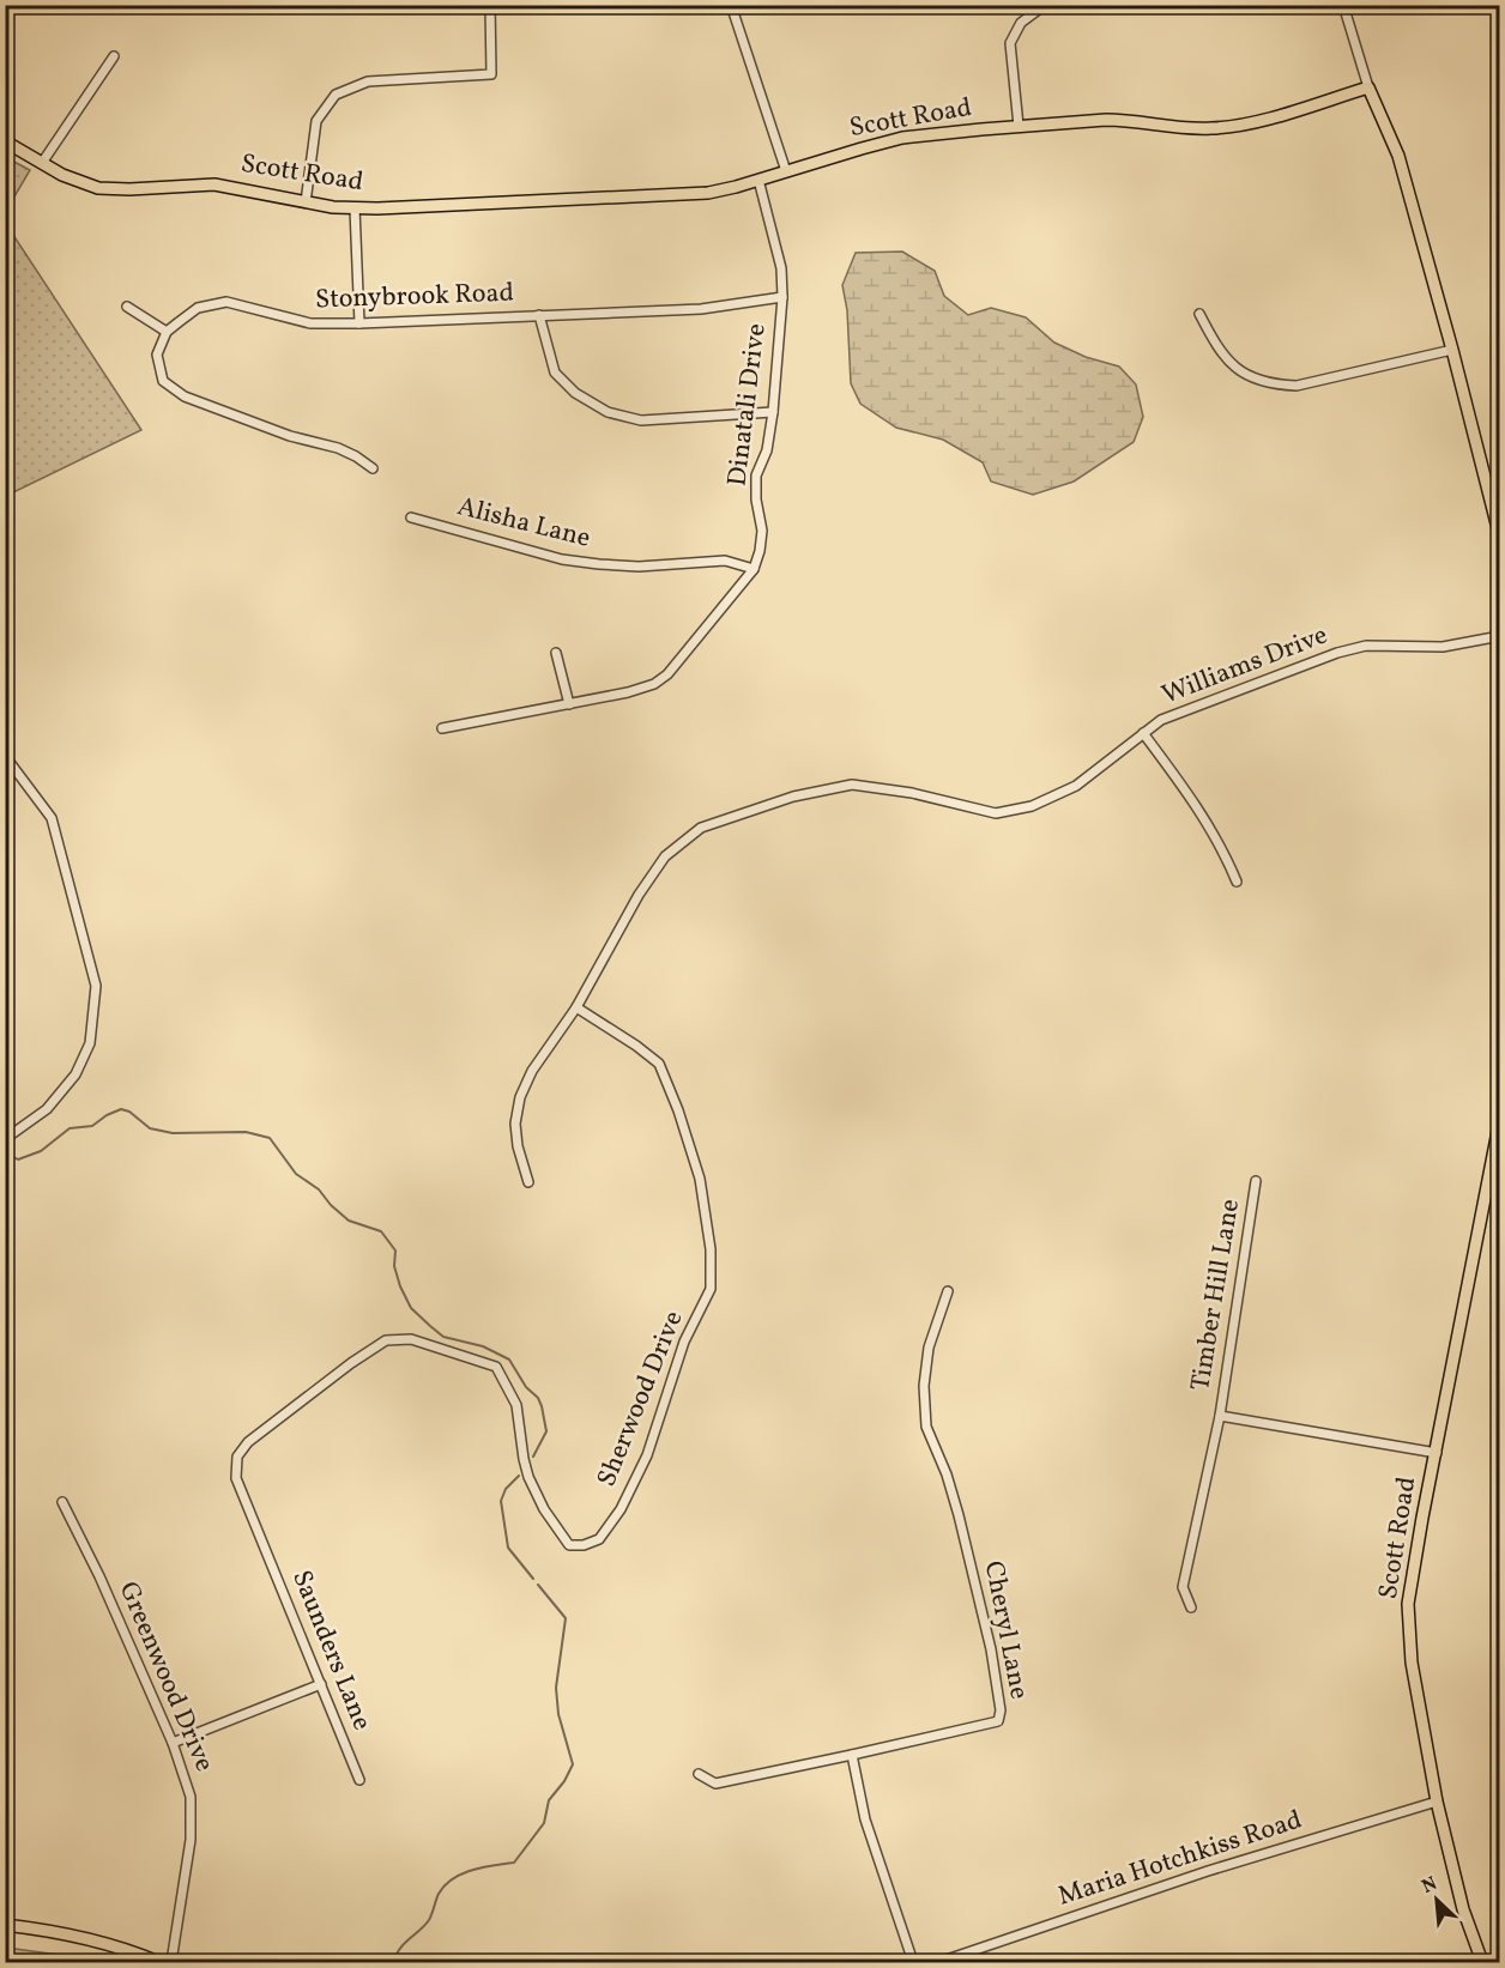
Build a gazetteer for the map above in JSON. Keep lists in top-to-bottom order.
{
  "streets": {
    "main road": ["Scott Road"],
    "street": [
      "Stonybrook Road",
      "Dinatali Drive",
      "Alisha Lane",
      "Williams Drive",
      "Timber Hill Lane",
      "Sherwood Drive",
      "Cheryl Lane",
      "Saunders Lane",
      "Greenwood Drive",
      "Maria Hotchkiss Road"
    ]
  },
  "crossings": [
    ["Scott Road", "Dinatali Drive"],
    ["Scott Road", "Timber Hill Lane"],
    ["Scott Road", "Maria Hotchkiss Road"],
    ["Stonybrook Road", "Dinatali Drive"],
    ["Dinatali Drive", "Alisha Lane"],
    ["Williams Drive", "Sherwood Drive"],
    ["Sherwood Drive", "Saunders Lane"]
  ],
  "north": "top left"
}
